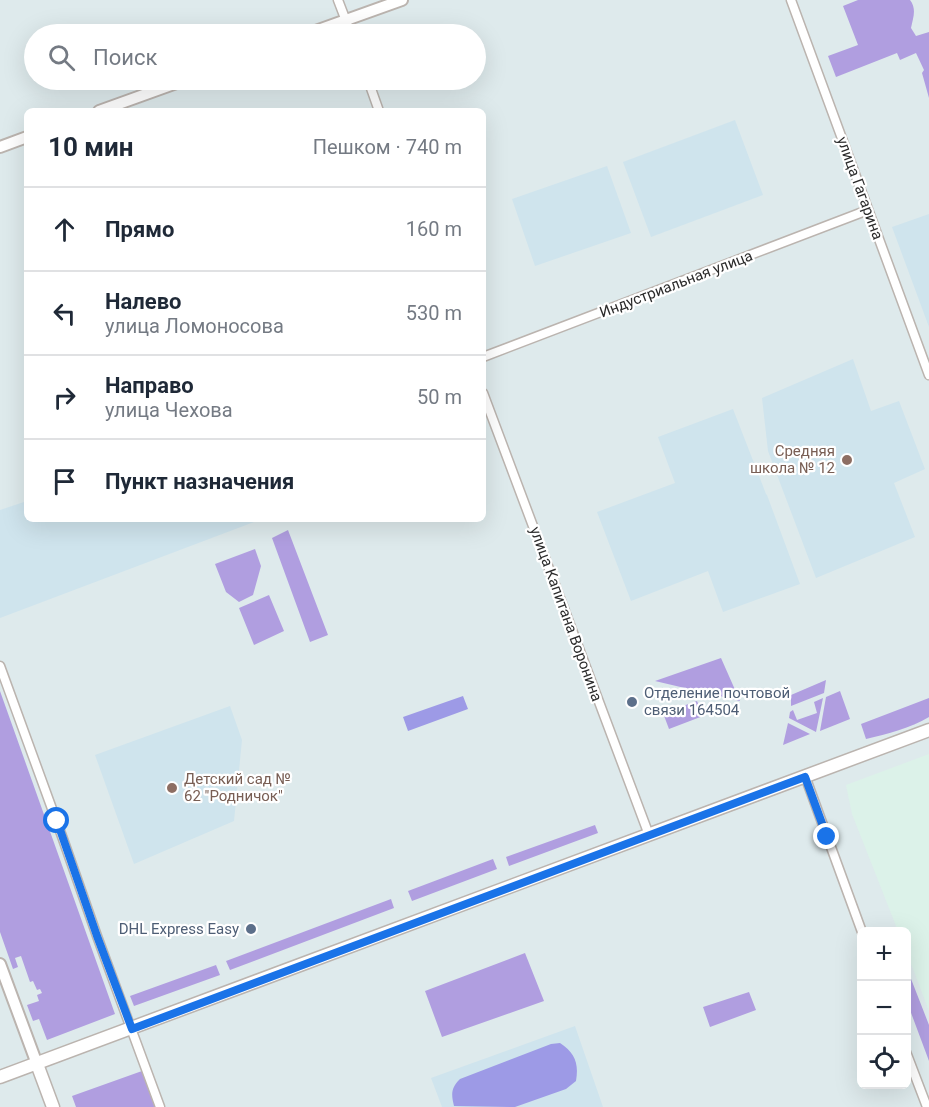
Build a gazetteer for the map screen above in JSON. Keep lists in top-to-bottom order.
{
  "streets": {
    "street": ["улица Гагарина", "Индустриальная улица", "улица Капитана Воронина"]
  },
  "crossings": [
    ["улица Гагарина", "Индустриальная улица"]
  ],
  "places": [
    "Средняя школа № 12",
    "Отделение почтовой связи 164504",
    "Детский сад № 62 \"Родничок\"",
    "DHL Express Easy"
  ],
  "page": {
    "search": "Поиск",
    "heading": ["10 мин", "Пешком · 740 m"],
    "list": [
      ["Прямо", "160 m"],
      ["Налево", "улица Ломоносова", "530 m"],
      ["Направо", "улица Чехова", "50 m"],
      "Пункт назначения"
    ],
    "map_buttons": ["+", "−"]
  }
}
